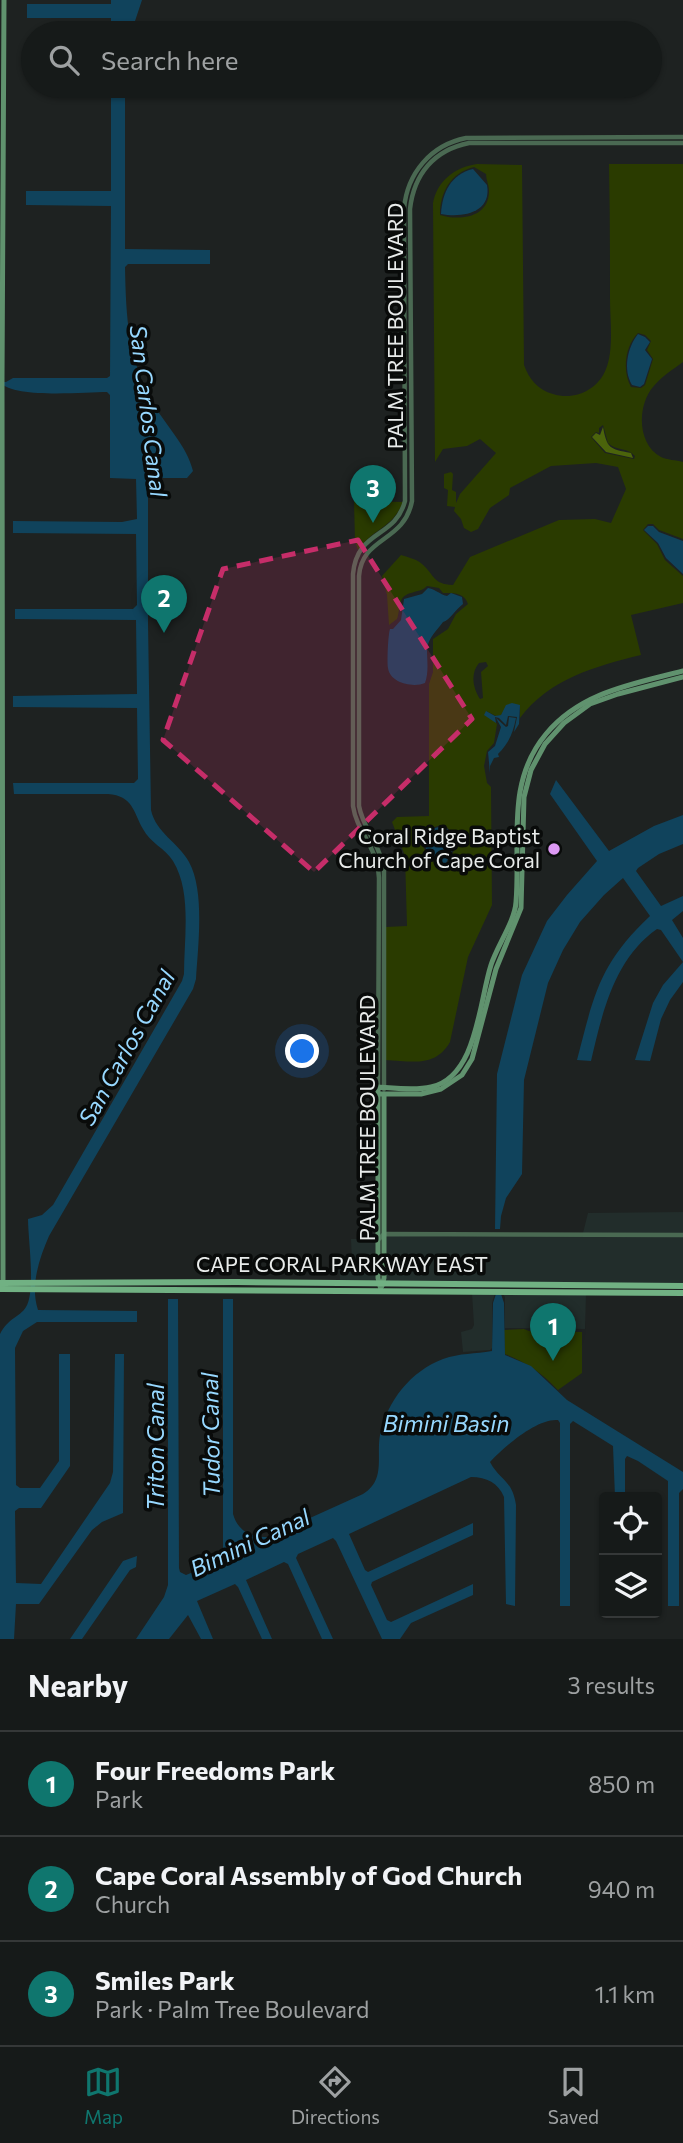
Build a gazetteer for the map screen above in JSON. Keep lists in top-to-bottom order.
{
  "streets": {
    "main road": ["PALM TREE BOULEVARD", "CAPE CORAL PARKWAY EAST"]
  },
  "crossings": [
    ["PALM TREE BOULEVARD", "CAPE CORAL PARKWAY EAST"]
  ],
  "water": [
    "San Carlos Canal",
    "Bimini Basin",
    "Tudor Canal",
    "Triton Canal",
    "Bimini Canal"
  ],
  "places": ["Coral Ridge Baptist Church of Cape Coral"],
  "page": {
    "search": "Search here",
    "pins": ["3", "2", "1"],
    "heading": ["Nearby", "3 results"],
    "list": [
      {
        "mark": "1",
        "name": "Four Freedoms Park",
        "note": "Park",
        "value": "850 m"
      },
      {
        "mark": "2",
        "name": "Cape Coral Assembly of God Church",
        "note": "Church",
        "value": "940 m"
      },
      {
        "mark": "3",
        "name": "Smiles Park",
        "note": "Park · Palm Tree Boulevard",
        "value": "1.1 km"
      }
    ],
    "nav": ["Map", "Directions", "Saved"]
  }
}
